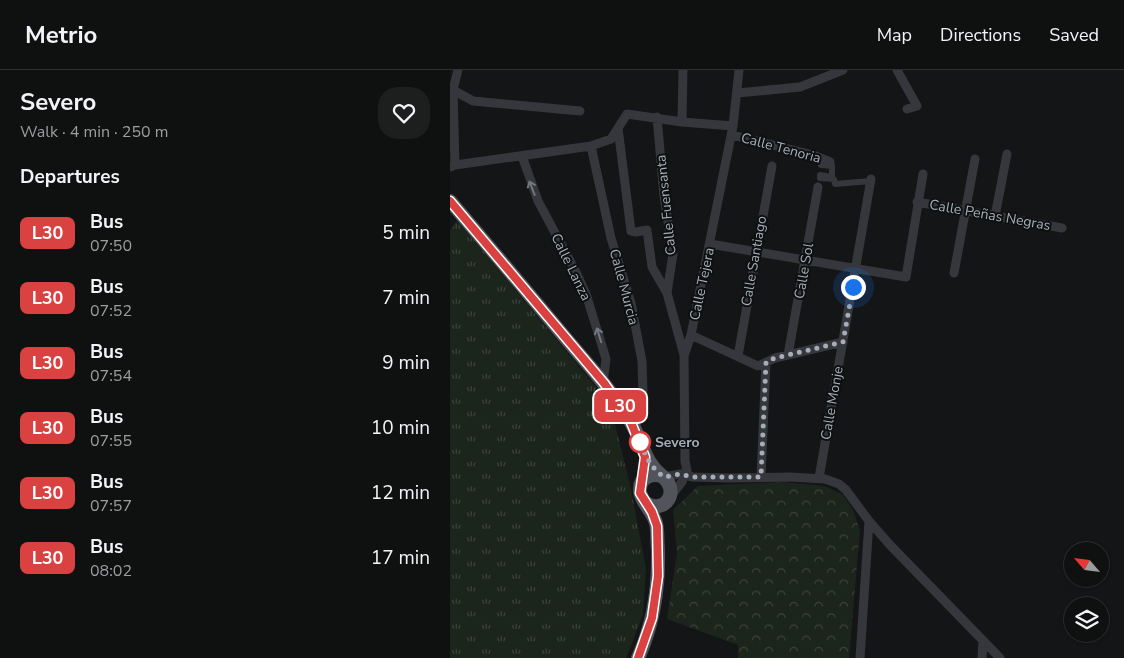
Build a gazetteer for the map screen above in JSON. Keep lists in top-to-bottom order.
{
  "streets": {
    "street": [
      "Calle Tenoria",
      "Calle Fuensanta",
      "Calle Peñas Negras",
      "Calle Santiago",
      "Calle Lanza",
      "Calle Sol",
      "Calle Tejera",
      "Calle Murcia",
      "Calle Monje"
    ]
  },
  "crossings": [
    ["Calle Tenoria", "Calle Fuensanta"],
    ["Calle Tenoria", "Calle Tejera"]
  ],
  "places": ["Severo"],
  "lines": ["bus line L30"],
  "north": "top left",
  "page": {
    "header": "Metrio",
    "nav": ["Map", "Directions", "Saved"],
    "heading": [
      ["Severo", "Walk · 4 min · 250 m"],
      "Departures"
    ],
    "on_map": "L30",
    "list": [
      {
        "mark": "L30",
        "name": "Bus",
        "note": "07:50",
        "value": "5 min"
      },
      {
        "mark": "L30",
        "name": "Bus",
        "note": "07:52",
        "value": "7 min"
      },
      {
        "mark": "L30",
        "name": "Bus",
        "note": "07:54",
        "value": "9 min"
      },
      {
        "mark": "L30",
        "name": "Bus",
        "note": "07:55",
        "value": "10 min"
      },
      {
        "mark": "L30",
        "name": "Bus",
        "note": "07:57",
        "value": "12 min"
      },
      {
        "mark": "L30",
        "name": "Bus",
        "note": "08:02",
        "value": "17 min"
      }
    ]
  }
}
